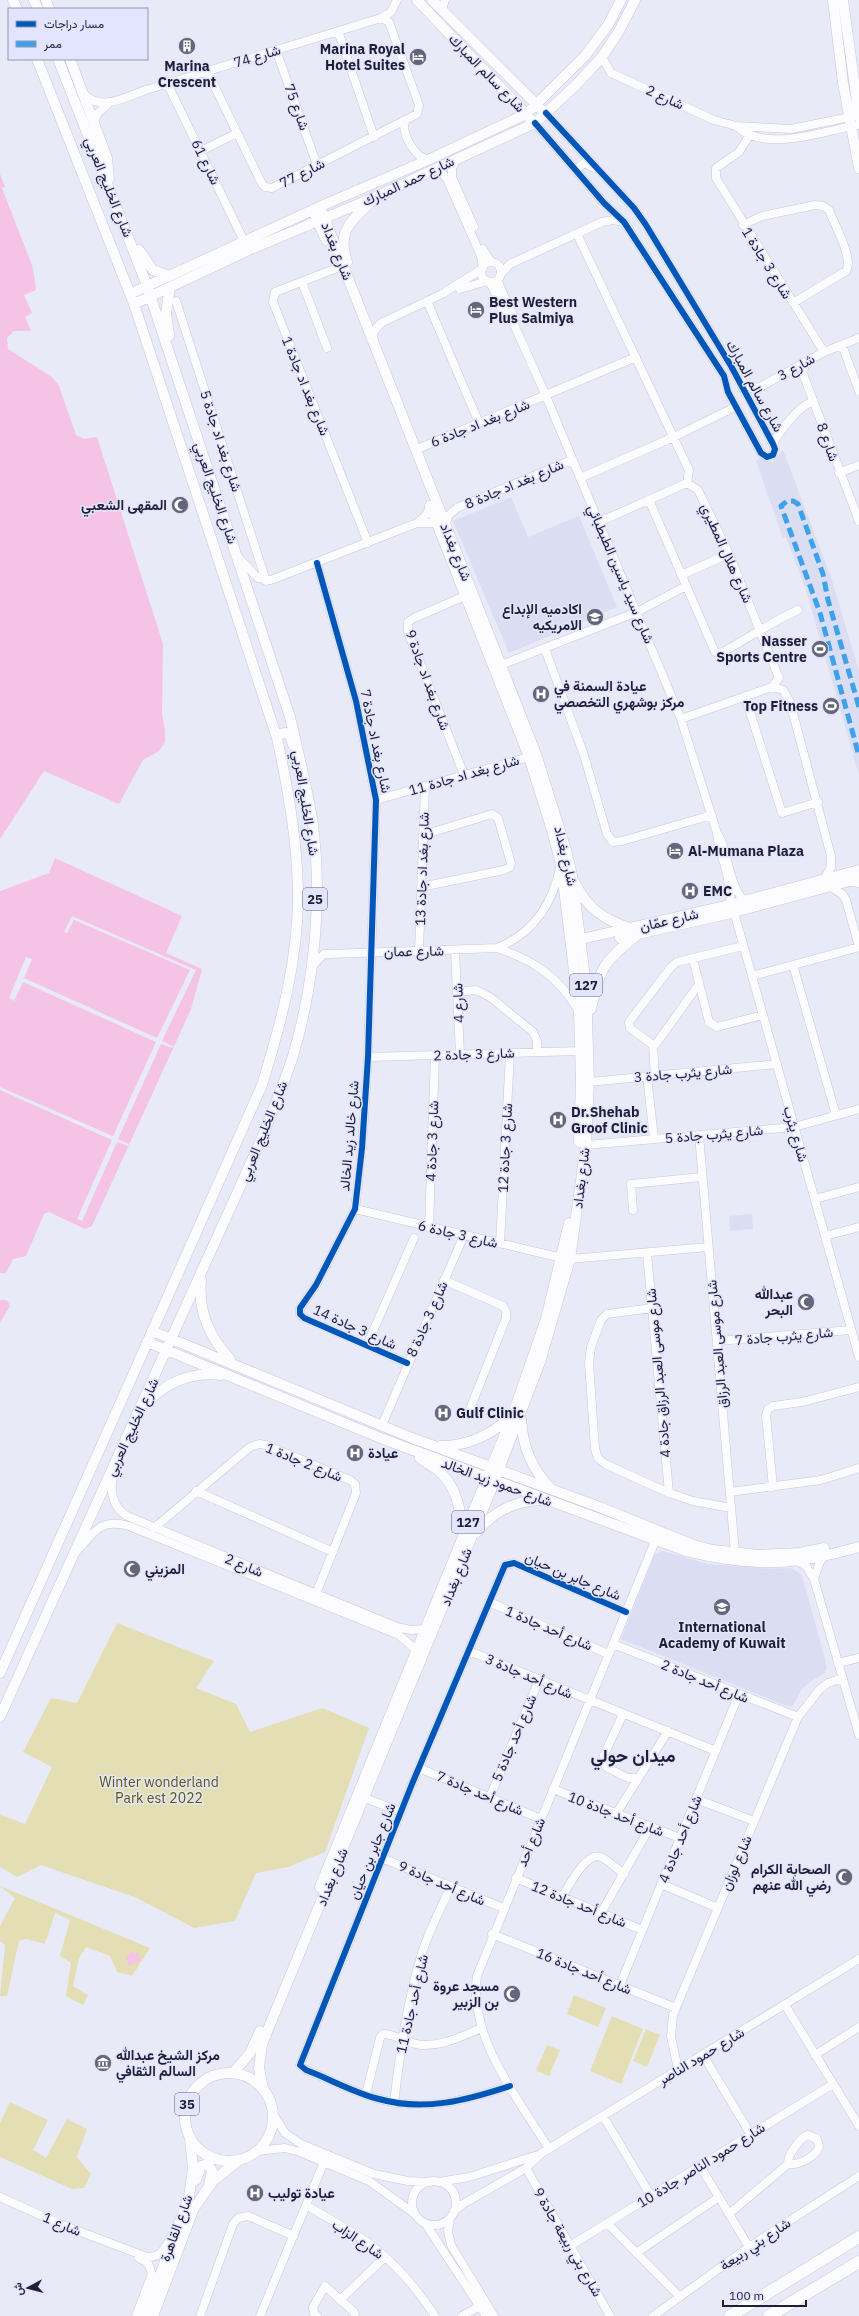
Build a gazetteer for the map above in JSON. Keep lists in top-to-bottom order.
{
  "streets": {
    "main road": [
      "شارع سالم المبارك",
      "شارع حمد المبارك",
      "شارع الخليج العربي",
      "شارع بغداد",
      "25",
      "شارع عمّان",
      "127",
      "شارع حمود زيد الخالد",
      "35",
      "شارع القاهرة"
    ],
    "street": [
      "شارع 74",
      "شارع 2",
      "شارع 75",
      "شارع 61",
      "شارع 77",
      "شارع 3 جادة 1",
      "شارع 3",
      "شارع بغد اد جادة 1",
      "شارع بغد اد جادة 6",
      "شارع بغد اد جادة 5",
      "شارع 8",
      "شارع بغد اد جادة 8",
      "شارع هلال المطيري",
      "شارع سيد ياسين الطبطبائي",
      "شارع بغد اد جادة 9",
      "شارع بغد اد جادة 7",
      "شارع بغد اد جادة 11",
      "شارع بغد اد جادة 13",
      "شارع عمان",
      "شارع 4",
      "شارع 3 جادة 2",
      "شارع يثرب جادة 3",
      "شارع يثرب جادة 5",
      "شارع يثرب",
      "شارع خالد زيد الخالد",
      "شارع 3 جادة 4",
      "شارع 3 جادة 12",
      "شارع 3 جادة 6",
      "شارع 3 جادة 8",
      "شارع 3 جادة 14",
      "شارع يثرب جادة 7",
      "شارع موسى العبد الرزاق",
      "شارع موسى العبد الرزاق جادة 4",
      "شارع 2 جادة 1",
      "شارع جابر بن حيان",
      "شارع أحد جادة 1",
      "شارع أحد جادة 3",
      "شارع أحد جادة 2",
      "شارع أحد جادة 5",
      "شارع أحد جادة 7",
      "شارع أحد جادة 10",
      "شارع أحد جادة 4",
      "شارع أحد",
      "شارع لوزان",
      "شارع أحد جادة 9",
      "شارع أحد جادة 12",
      "شارع أحد جادة 16",
      "شارع أحد جادة 11",
      "شارع حمود الناصر",
      "شارع حمود الناصر جادة 10",
      "شارع 1",
      "شارع الزاب",
      "شارع بني ربيعة جادة 9",
      "شارع بني ربيعة"
    ]
  },
  "crossings": [
    ["شارع 74", "شارع 75"],
    ["شارع 74", "شارع 61"],
    ["شارع 74", "شارع 77"],
    ["شارع سالم المبارك", "شارع حمد المبارك"],
    ["شارع سالم المبارك", "شارع 3"],
    ["شارع 2", "شارع حمد المبارك"],
    ["شارع 2", "شارع الخليج العربي"],
    ["شارع 2", "شارع بغداد"],
    ["شارع 2", "شارع 3 جادة 1"],
    ["شارع 2", "شارع 2 جادة 1"],
    ["شارع 75", "شارع 77"],
    ["شارع 61", "شارع حمد المبارك"],
    ["شارع حمد المبارك", "شارع الخليج العربي"],
    ["شارع حمد المبارك", "شارع بغداد"],
    ["شارع الخليج العربي", "شارع عمان"],
    ["شارع الخليج العربي", "شارع حمود زيد الخالد"],
    ["شارع بغداد", "شارع بغد اد جادة 1"],
    ["شارع بغداد", "شارع بغد اد جادة 6"],
    ["شارع بغداد", "شارع بغد اد جادة 8"],
    ["شارع بغداد", "شارع بغد اد جادة 9"],
    ["شارع بغداد", "شارع بغد اد جادة 11"],
    ["شارع بغداد", "شارع عمّان"],
    ["شارع بغداد", "شارع عمان"],
    ["شارع بغداد", "شارع 3 جادة 2"],
    ["شارع بغداد", "شارع يثرب جادة 3"],
    ["شارع بغداد", "شارع يثرب جادة 5"],
    ["شارع بغداد", "شارع 3 جادة 6"],
    ["شارع بغداد", "شارع حمود زيد الخالد"],
    ["شارع بغداد", "شارع جابر بن حيان"],
    ["شارع بغداد", "شارع حمود الناصر"],
    ["شارع بغداد", "35"],
    ["شارع بغداد", "شارع القاهرة"],
    ["شارع 3 جادة 1", "شارع 3"],
    ["شارع 3", "شارع 8"],
    ["شارع بغد اد جادة 6", "شارع سيد ياسين الطبطبائي"],
    ["شارع بغد اد جادة 8", "شارع سيد ياسين الطبطبائي"],
    ["شارع سيد ياسين الطبطبائي", "شارع عمّان"],
    ["شارع سيد ياسين الطبطبائي", "شارع يثرب"],
    ["شارع بغد اد جادة 9", "شارع بغد اد جادة 11"],
    ["شارع بغد اد جادة 7", "شارع بغد اد جادة 11"],
    ["شارع بغد اد جادة 7", "شارع عمان"],
    ["شارع بغد اد جادة 7", "شارع خالد زيد الخالد"],
    ["شارع بغد اد جادة 11", "شارع بغد اد جادة 13"],
    ["شارع بغد اد جادة 13", "شارع عمان"],
    ["شارع عمّان", "شارع يثرب"],
    ["شارع عمان", "شارع 4"],
    ["شارع عمان", "شارع خالد زيد الخالد"],
    ["شارع 4", "شارع 3 جادة 2"],
    ["شارع 3 جادة 2", "شارع خالد زيد الخالد"],
    ["شارع 3 جادة 2", "شارع 3 جادة 4"],
    ["شارع 3 جادة 2", "شارع 3 جادة 12"],
    ["شارع يثرب جادة 3", "شارع يثرب"],
    ["شارع يثرب جادة 5", "شارع يثرب"],
    ["شارع يثرب جادة 5", "شارع موسى العبد الرزاق"],
    ["شارع يثرب", "شارع يثرب جادة 7"],
    ["شارع خالد زيد الخالد", "شارع 3 جادة 6"],
    ["شارع خالد زيد الخالد", "شارع 3 جادة 14"],
    ["شارع 3 جادة 4", "شارع 3 جادة 6"],
    ["شارع 3 جادة 12", "شارع 3 جادة 6"],
    ["شارع 3 جادة 6", "شارع 3 جادة 8"],
    ["شارع 3 جادة 6", "شارع موسى العبد الرزاق"],
    ["شارع 3 جادة 6", "شارع موسى العبد الرزاق جادة 4"],
    ["شارع 3 جادة 8", "شارع 3 جادة 14"],
    ["شارع 3 جادة 8", "شارع حمود زيد الخالد"],
    ["شارع يثرب جادة 7", "شارع موسى العبد الرزاق"],
    ["شارع موسى العبد الرزاق", "شارع حمود زيد الخالد"],
    ["شارع حمود زيد الخالد", "شارع أحد"],
    ["شارع جابر بن حيان", "شارع أحد جادة 1"],
    ["شارع جابر بن حيان", "شارع أحد جادة 3"],
    ["شارع جابر بن حيان", "شارع أحد جادة 7"],
    ["شارع جابر بن حيان", "شارع أحد"],
    ["شارع جابر بن حيان", "شارع أحد جادة 9"],
    ["شارع جابر بن حيان", "شارع أحد جادة 11"],
    ["شارع أحد جادة 1", "شارع أحد"],
    ["شارع أحد جادة 3", "شارع أحد جادة 5"],
    ["شارع أحد جادة 3", "شارع أحد جادة 4"],
    ["شارع أحد جادة 3", "شارع أحد"],
    ["شارع أحد جادة 2", "شارع أحد جادة 4"],
    ["شارع أحد جادة 2", "شارع أحد"],
    ["شارع أحد جادة 2", "شارع لوزان"],
    ["شارع أحد جادة 5", "شارع أحد جادة 7"],
    ["شارع أحد جادة 7", "شارع أحد"],
    ["شارع أحد جادة 10", "شارع أحد جادة 4"],
    ["شارع أحد جادة 10", "شارع أحد"],
    ["شارع أحد جادة 4", "شارع أحد جادة 12"],
    ["شارع أحد جادة 4", "شارع أحد جادة 16"],
    ["شارع أحد", "شارع أحد جادة 9"],
    ["شارع أحد", "شارع أحد جادة 12"],
    ["شارع أحد", "شارع أحد جادة 16"],
    ["شارع أحد", "شارع حمود الناصر"],
    ["شارع لوزان", "شارع أحد جادة 16"],
    ["شارع لوزان", "شارع حمود الناصر"],
    ["شارع أحد جادة 9", "شارع أحد جادة 11"],
    ["شارع حمود الناصر", "35"],
    ["شارع حمود الناصر", "شارع القاهرة"],
    ["شارع حمود الناصر", "شارع بني ربيعة جادة 9"],
    ["35", "شارع القاهرة"],
    ["شارع حمود الناصر جادة 10", "شارع بني ربيعة جادة 9"],
    ["شارع 1", "شارع القاهرة"]
  ],
  "districts": ["ميدان حولي"],
  "parks": ["Winter wonderland Park est 2022"],
  "places": {
    "building": ["Marina Crescent"],
    "hotel": ["Marina Royal Hotel Suites", "Best Western Plus Salmiya", "Al-Mumana Plaza"],
    "mosque": [
      "المقهى الشعبي",
      "عبدالله البحر",
      "المزيني",
      "الصحابة الكرام رضي الله عنهم",
      "مسجد عروة بن الزبير"
    ],
    "school or university": ["اكادميه الإبداع الامريكيه", "International Academy of Kuwait"],
    "sports": ["Nasser Sports Centre", "Top Fitness"],
    "hospital": [
      "عيادة السمنة في مركز بوشهري التخصصي",
      "EMC",
      "Dr.Shehab Groof Clinic",
      "Gulf Clinic",
      "عيادة",
      "عيادة توليب"
    ],
    "museum": ["مركز الشيخ عبدالله السالم الثقافي"]
  },
  "legend": ["مسار دراجات", "ممر"],
  "scale_bar": "100 m",
  "north": "left"
}
